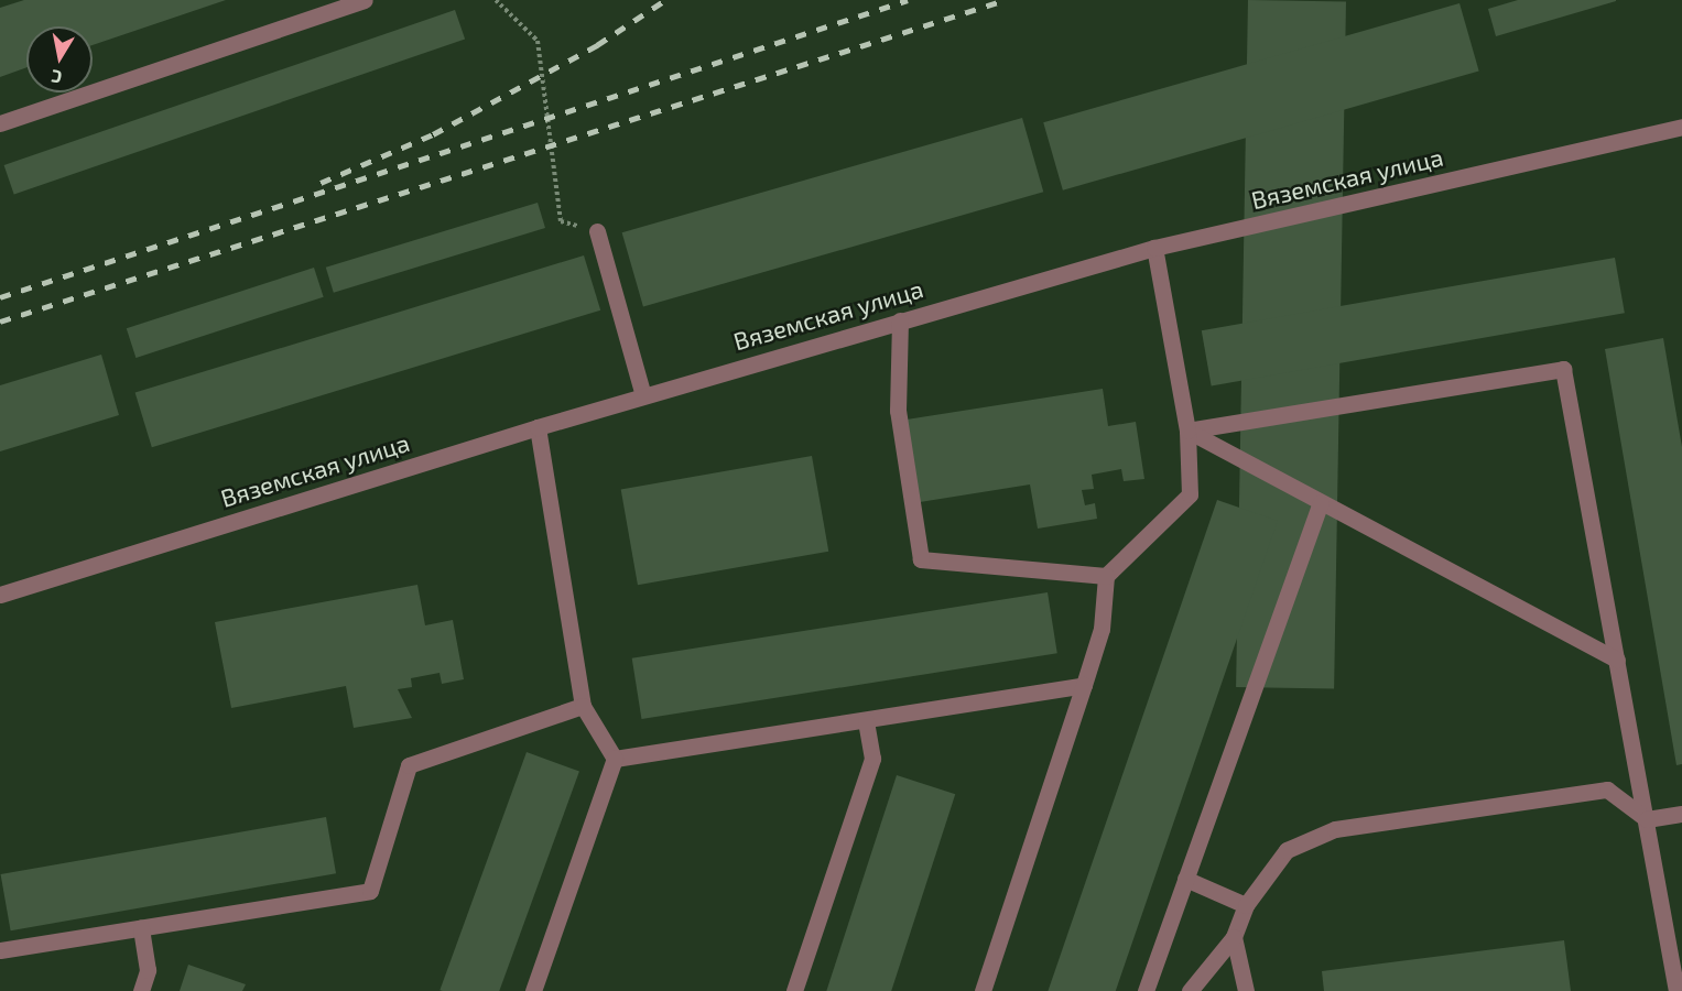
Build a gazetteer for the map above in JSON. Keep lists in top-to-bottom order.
{
  "streets": {
    "street": ["Вяземская улица"]
  },
  "north": "bottom"
}
